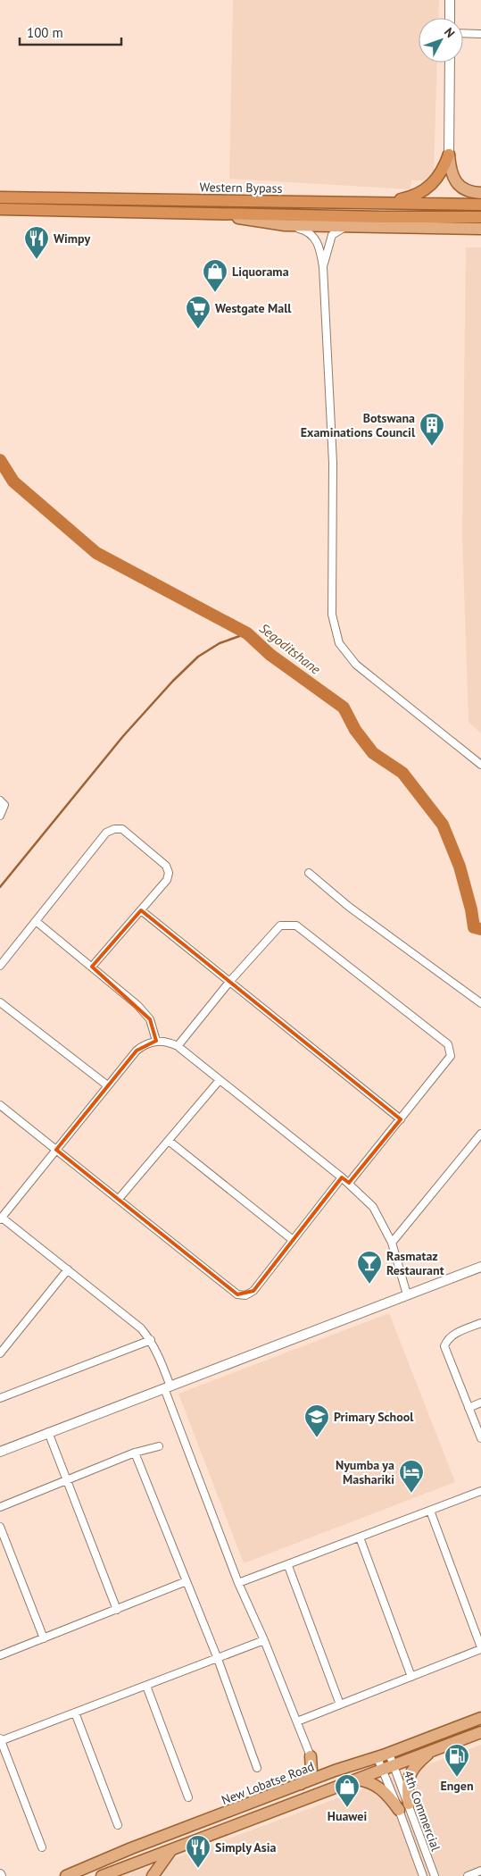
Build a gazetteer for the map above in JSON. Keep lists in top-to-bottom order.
{
  "streets": {
    "highway": ["Western Bypass"],
    "main road": ["New Lobatse Road"],
    "street": ["4th Commercial"]
  },
  "crossings": [
    ["New Lobatse Road", "4th Commercial"]
  ],
  "water": ["Segoditshane"],
  "places": {
    "restaurant": ["Wimpy", "Simply Asia"],
    "shop": ["Liquorama", "Huawei"],
    "supermarket": ["Westgate Mall"],
    "building": ["Botswana Examinations Council"],
    "bar": ["Rasmataz Restaurant"],
    "school or university": ["Primary School"],
    "hotel": ["Nyumba ya Mashariki"],
    "fuel station": ["Engen"]
  },
  "scale_bar": "100 m",
  "north": "top right"
}
